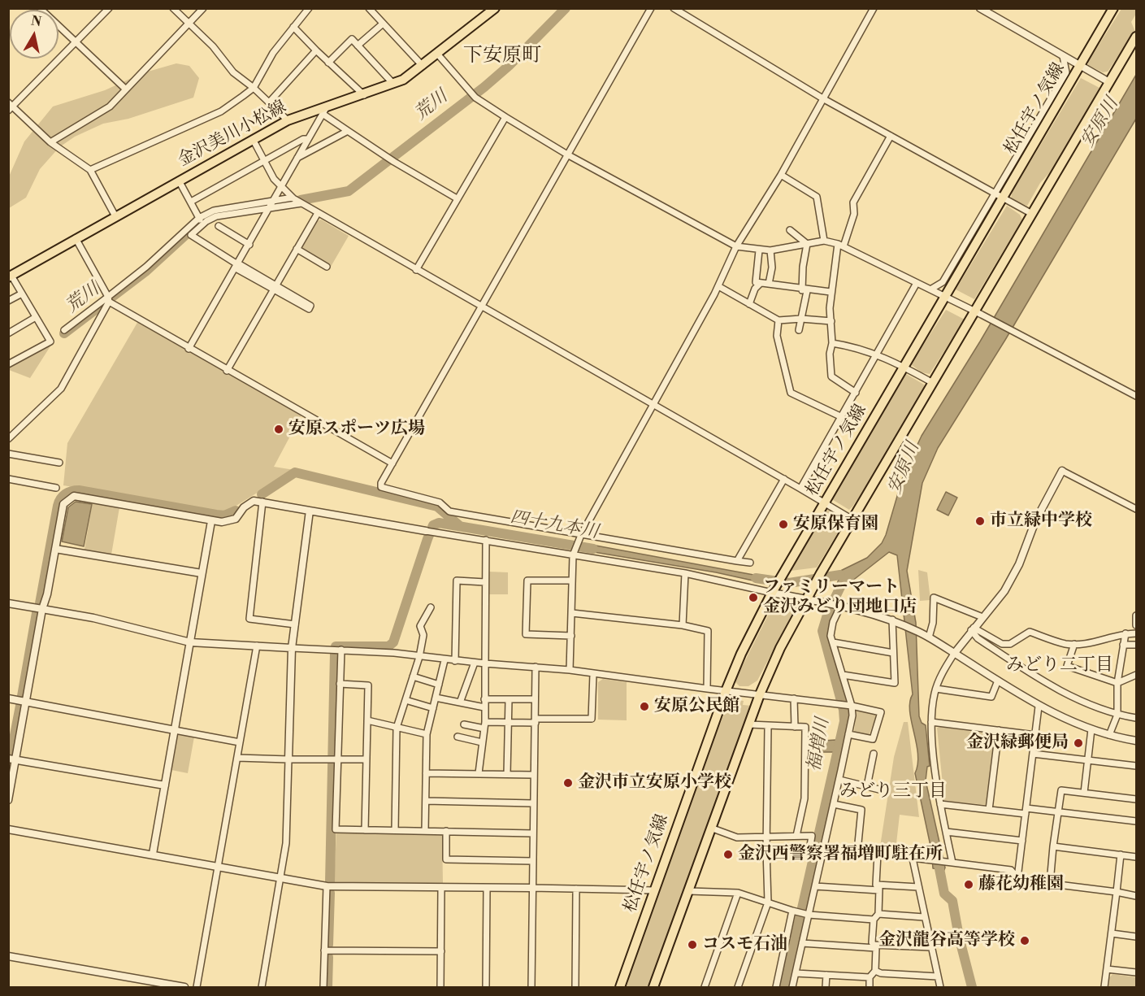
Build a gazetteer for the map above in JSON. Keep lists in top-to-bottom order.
{
  "streets": {
    "main road": ["松任宇ノ気線", "金沢美川小松線"]
  },
  "districts": ["下安原町", "みどり二丁目", "みどり三丁目"],
  "water": [
    "荒川",
    "安原川",
    "四十九本川",
    "福増川"
  ],
  "places": [
    "安原スポーツ広場",
    "市立緑中学校",
    "安原保育園",
    "ファミリーマート 金沢みどり団地口店",
    "安原公民館",
    "金沢緑郵便局",
    "金沢市立安原小学校",
    "金沢西警察署福増町駐在所",
    "藤花幼稚園",
    "金沢龍谷高等学校",
    "コスモ石油"
  ],
  "north": "top"
}
